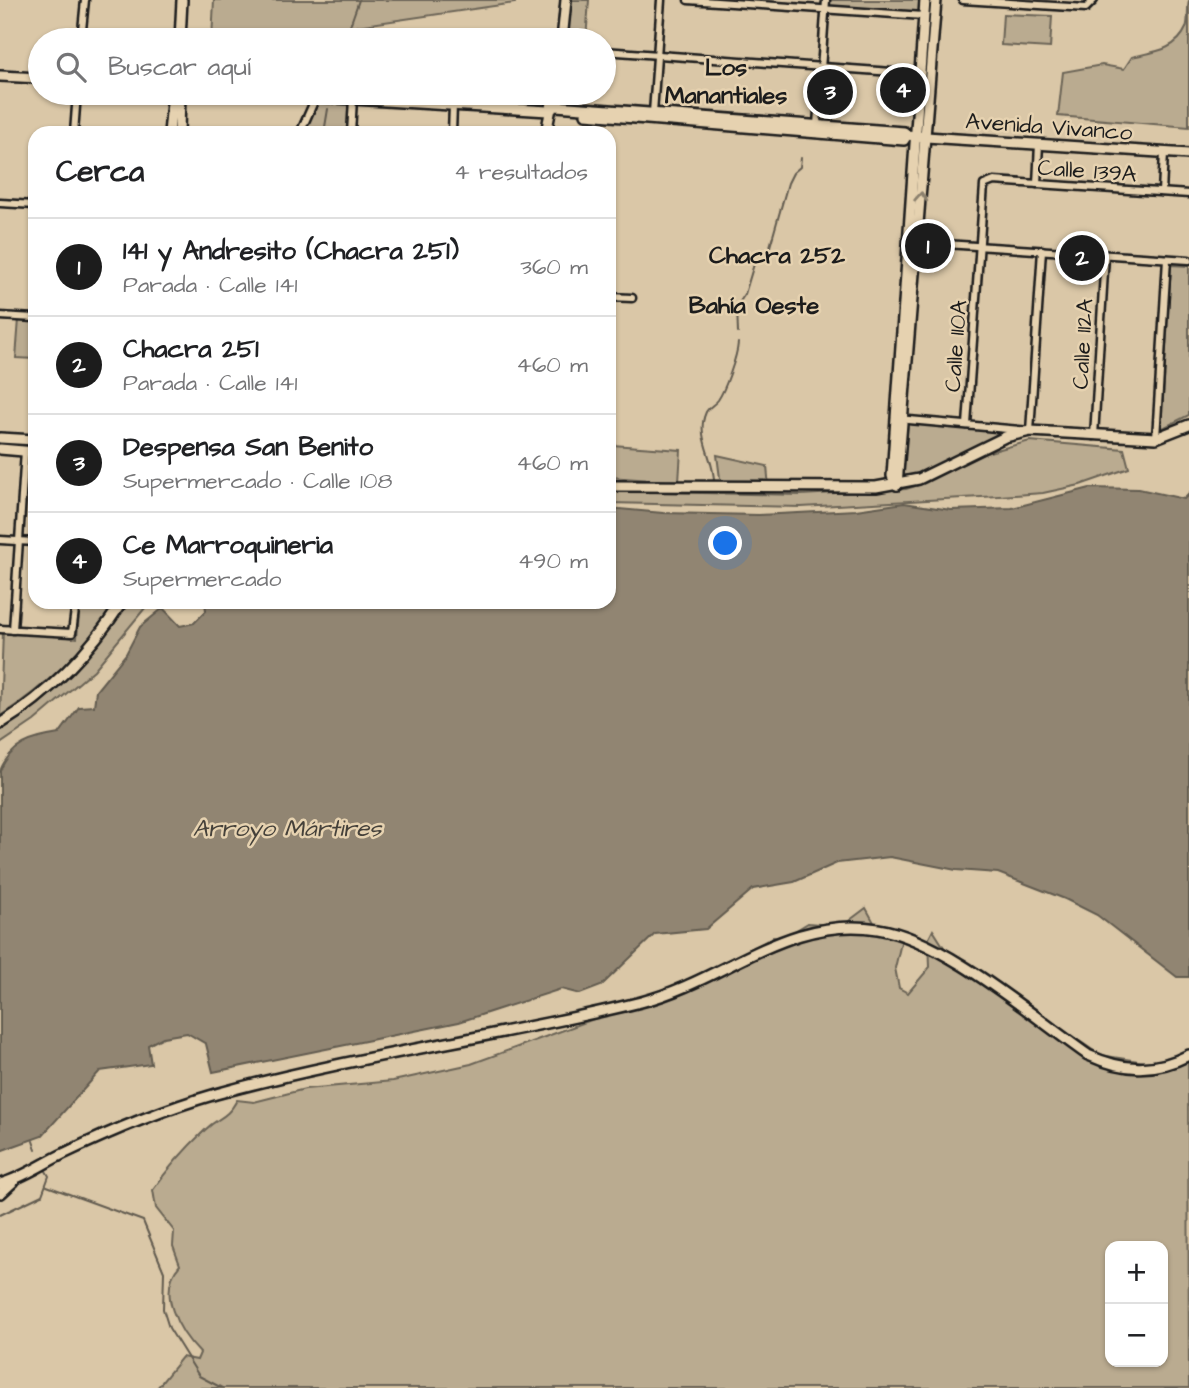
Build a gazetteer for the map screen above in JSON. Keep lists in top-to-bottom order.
{
  "streets": {
    "main road": ["Avenida Vivanco"],
    "street": ["Calle 139A", "Calle 112A", "Calle 110A"]
  },
  "crossings": [
    ["Calle 139A", "Calle 110A"]
  ],
  "districts": ["Los Manantiales", "Chacra 252", "Bahía Oeste"],
  "water": ["Arroyo Mártires"],
  "page": {
    "search": "Buscar aquí",
    "pins": [
      "4",
      "3",
      "1",
      "2"
    ],
    "heading": ["Cerca", "4 resultados"],
    "list": [
      {
        "mark": "1",
        "name": "141 y Andresito (Chacra 251)",
        "note": "Parada · Calle 141",
        "value": "360 m"
      },
      {
        "mark": "2",
        "name": "Chacra 251",
        "note": "Parada · Calle 141",
        "value": "460 m"
      },
      {
        "mark": "3",
        "name": "Despensa San Benito",
        "note": "Supermercado · Calle 108",
        "value": "460 m"
      },
      {
        "mark": "4",
        "name": "Ce Marroquineria",
        "note": "Supermercado",
        "value": "490 m"
      }
    ],
    "map_buttons": ["+", "−"]
  }
}
